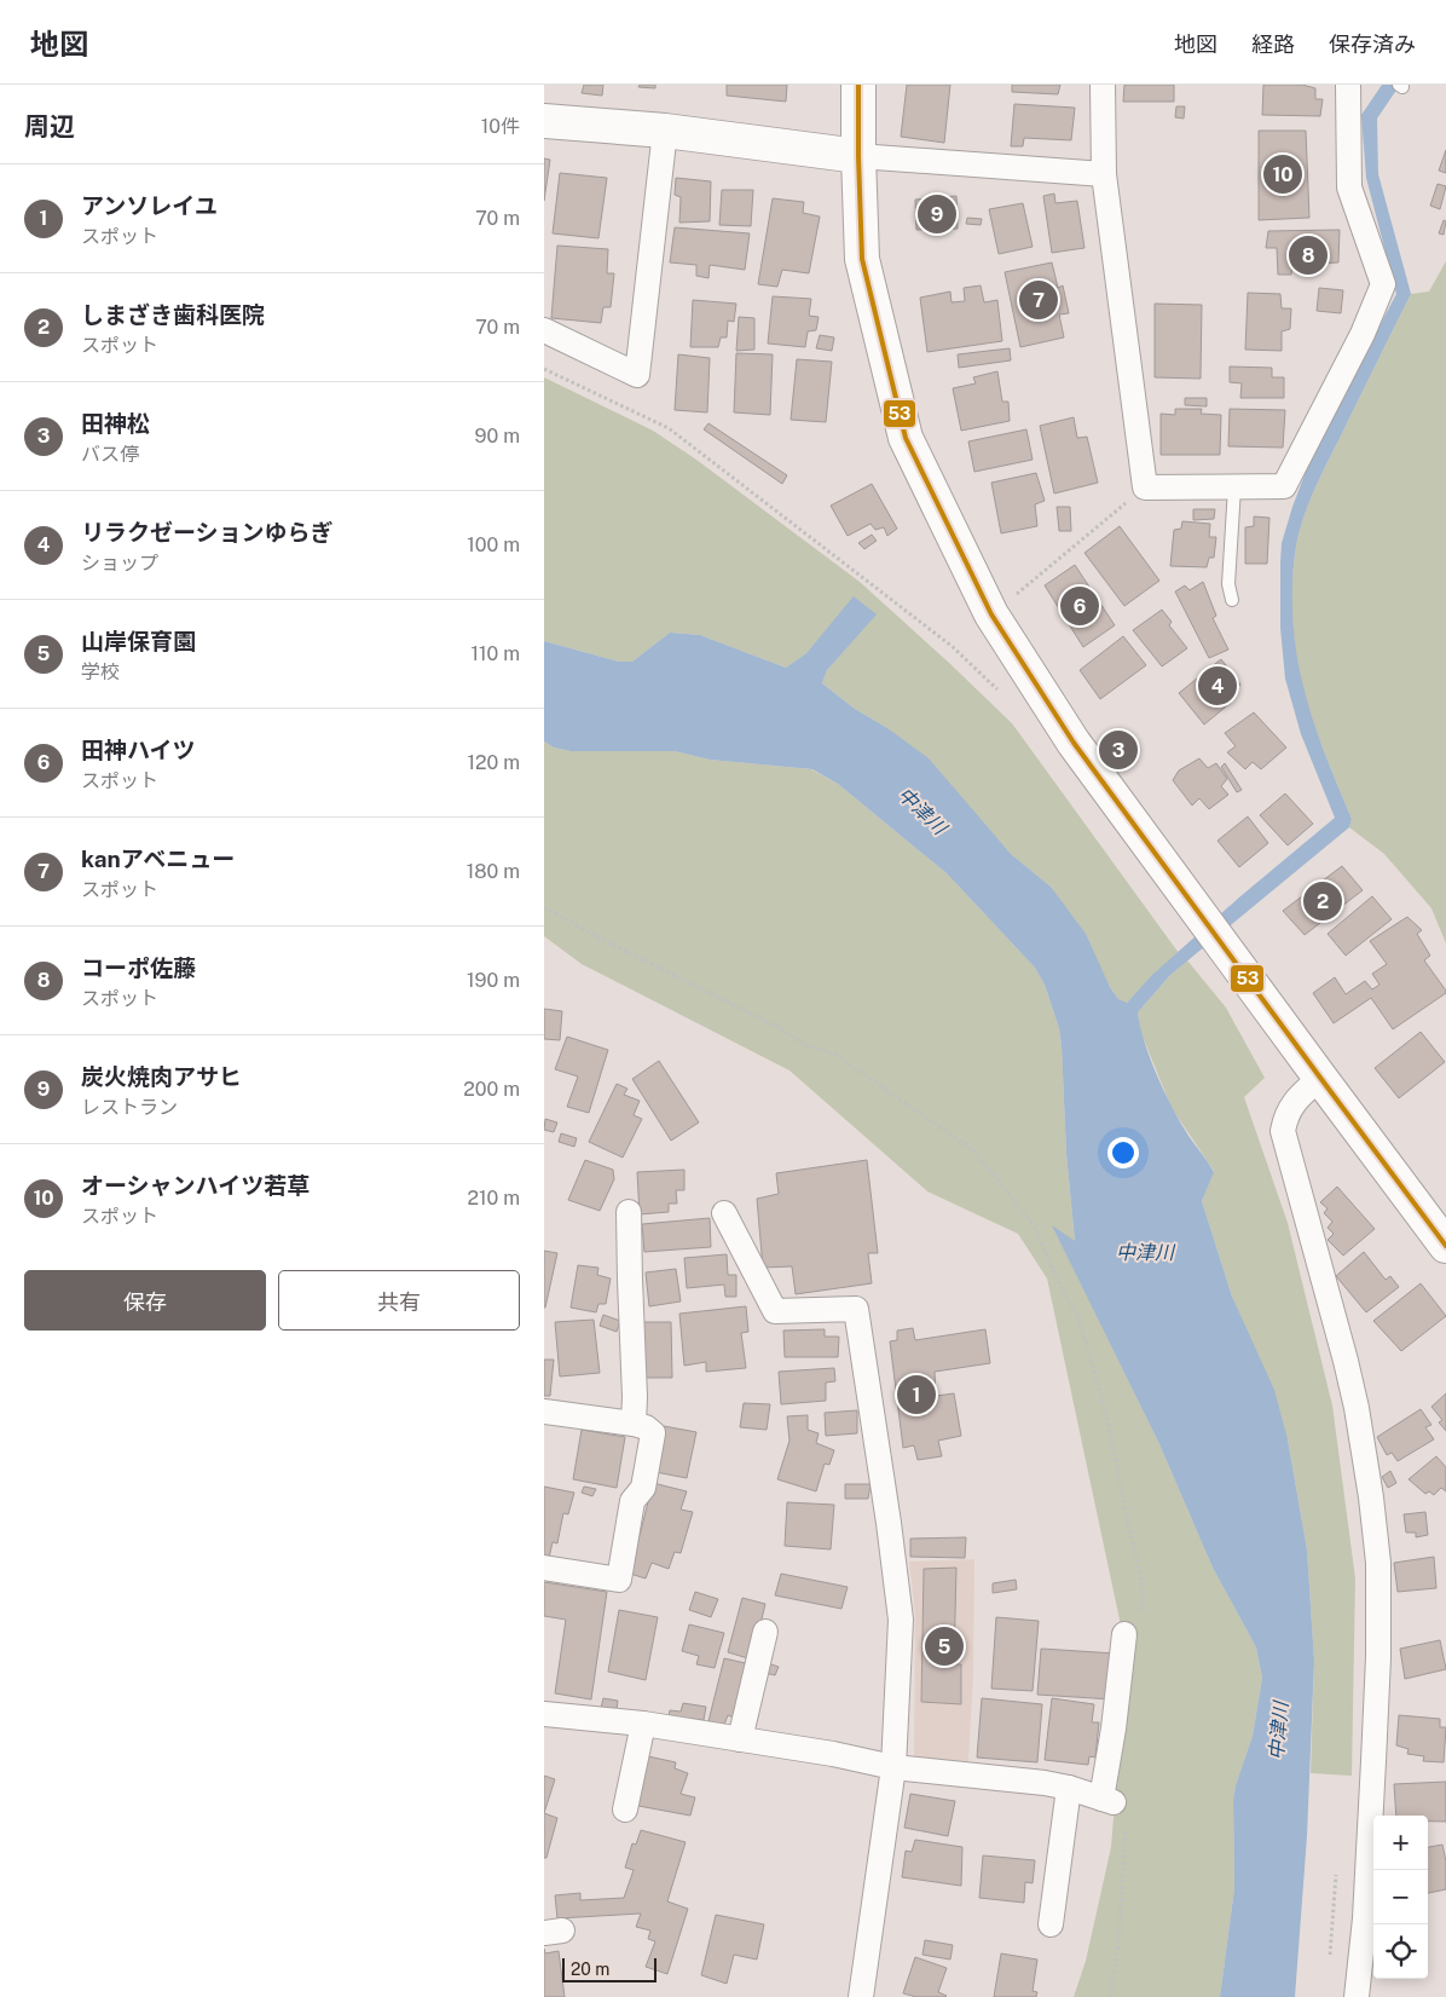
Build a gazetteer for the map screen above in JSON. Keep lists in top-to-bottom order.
{
  "water": ["中津川"],
  "lines": ["transit line 53"],
  "scale_bar": "20 m",
  "page": {
    "header": "地図",
    "nav": ["地図", "経路", "保存済み"],
    "heading": ["周辺", "10件"],
    "pins": [
      "10",
      "9",
      "8",
      "7",
      "6",
      "4",
      "3",
      "2",
      "1",
      "5"
    ],
    "list": [
      {
        "mark": "1",
        "name": "アンソレイユ",
        "note": "スポット",
        "value": "70 m"
      },
      {
        "mark": "2",
        "name": "しまざき歯科医院",
        "note": "スポット",
        "value": "70 m"
      },
      {
        "mark": "3",
        "name": "田神松",
        "note": "バス停",
        "value": "90 m"
      },
      {
        "mark": "4",
        "name": "リラクゼーションゆらぎ",
        "note": "ショップ",
        "value": "100 m"
      },
      {
        "mark": "5",
        "name": "山岸保育園",
        "note": "学校",
        "value": "110 m"
      },
      {
        "mark": "6",
        "name": "田神ハイツ",
        "note": "スポット",
        "value": "120 m"
      },
      {
        "mark": "7",
        "name": "kanアベニュー",
        "note": "スポット",
        "value": "180 m"
      },
      {
        "mark": "8",
        "name": "コーポ佐藤",
        "note": "スポット",
        "value": "190 m"
      },
      {
        "mark": "9",
        "name": "炭火焼肉アサヒ",
        "note": "レストラン",
        "value": "200 m"
      },
      {
        "mark": "10",
        "name": "オーシャンハイツ若草",
        "note": "スポット",
        "value": "210 m"
      }
    ],
    "buttons": ["保存", "共有"],
    "map_buttons": ["+", "−"],
    "scale": "20 m"
  }
}
